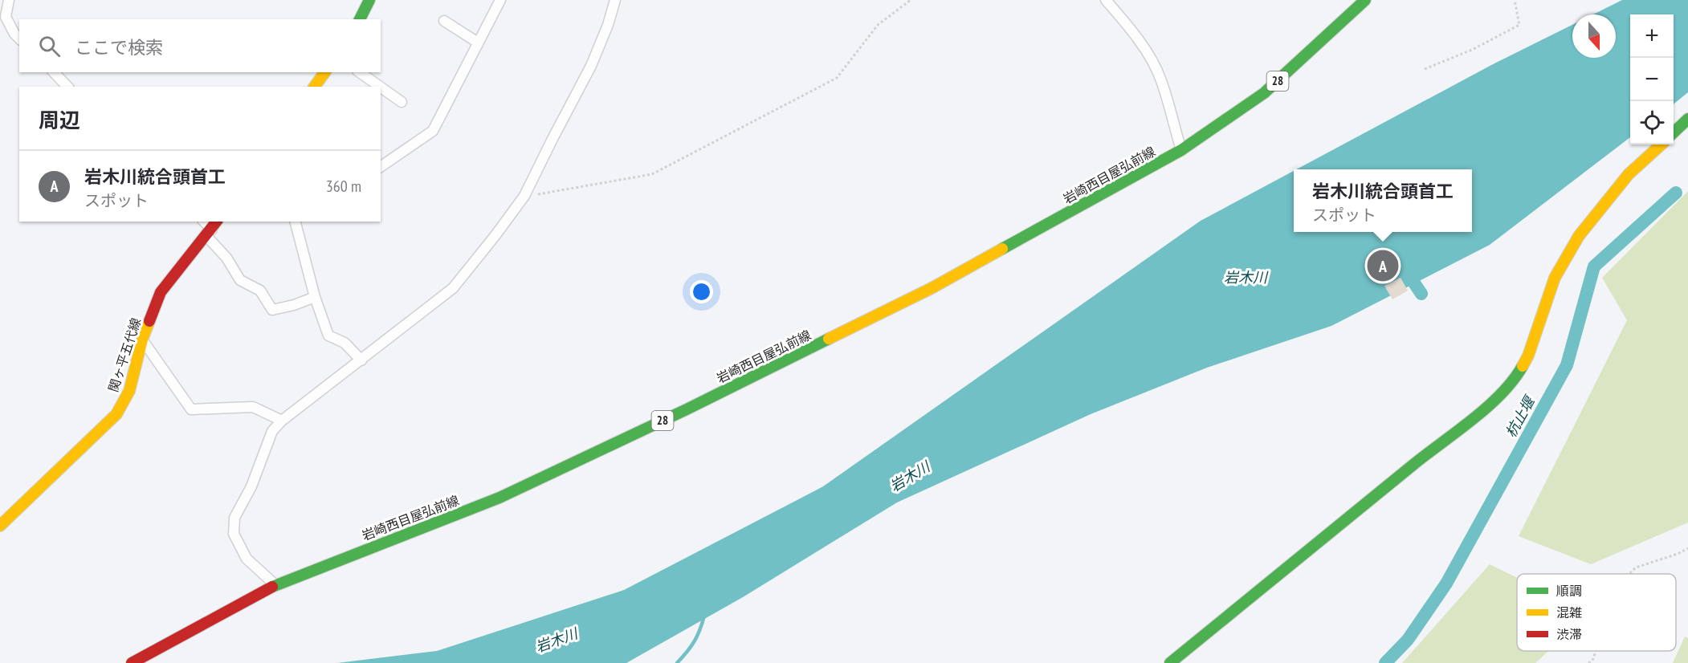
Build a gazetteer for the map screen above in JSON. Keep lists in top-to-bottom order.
{
  "streets": {
    "main road": ["28", "岩崎西目屋弘前線", "関ヶ平五代線"]
  },
  "water": ["岩木川", "杭止堰"],
  "legend": ["順調", "混雑", "渋滞"],
  "north": "bottom",
  "page": {
    "map_buttons": ["+", "−"],
    "search": "ここで検索",
    "heading": "周辺",
    "list": [
      {
        "mark": "A",
        "name": "岩木川統合頭首工",
        "note": "スポット",
        "value": "360 m"
      }
    ],
    "popup": ["岩木川統合頭首工", "スポット"],
    "pins": "A"
  }
}
